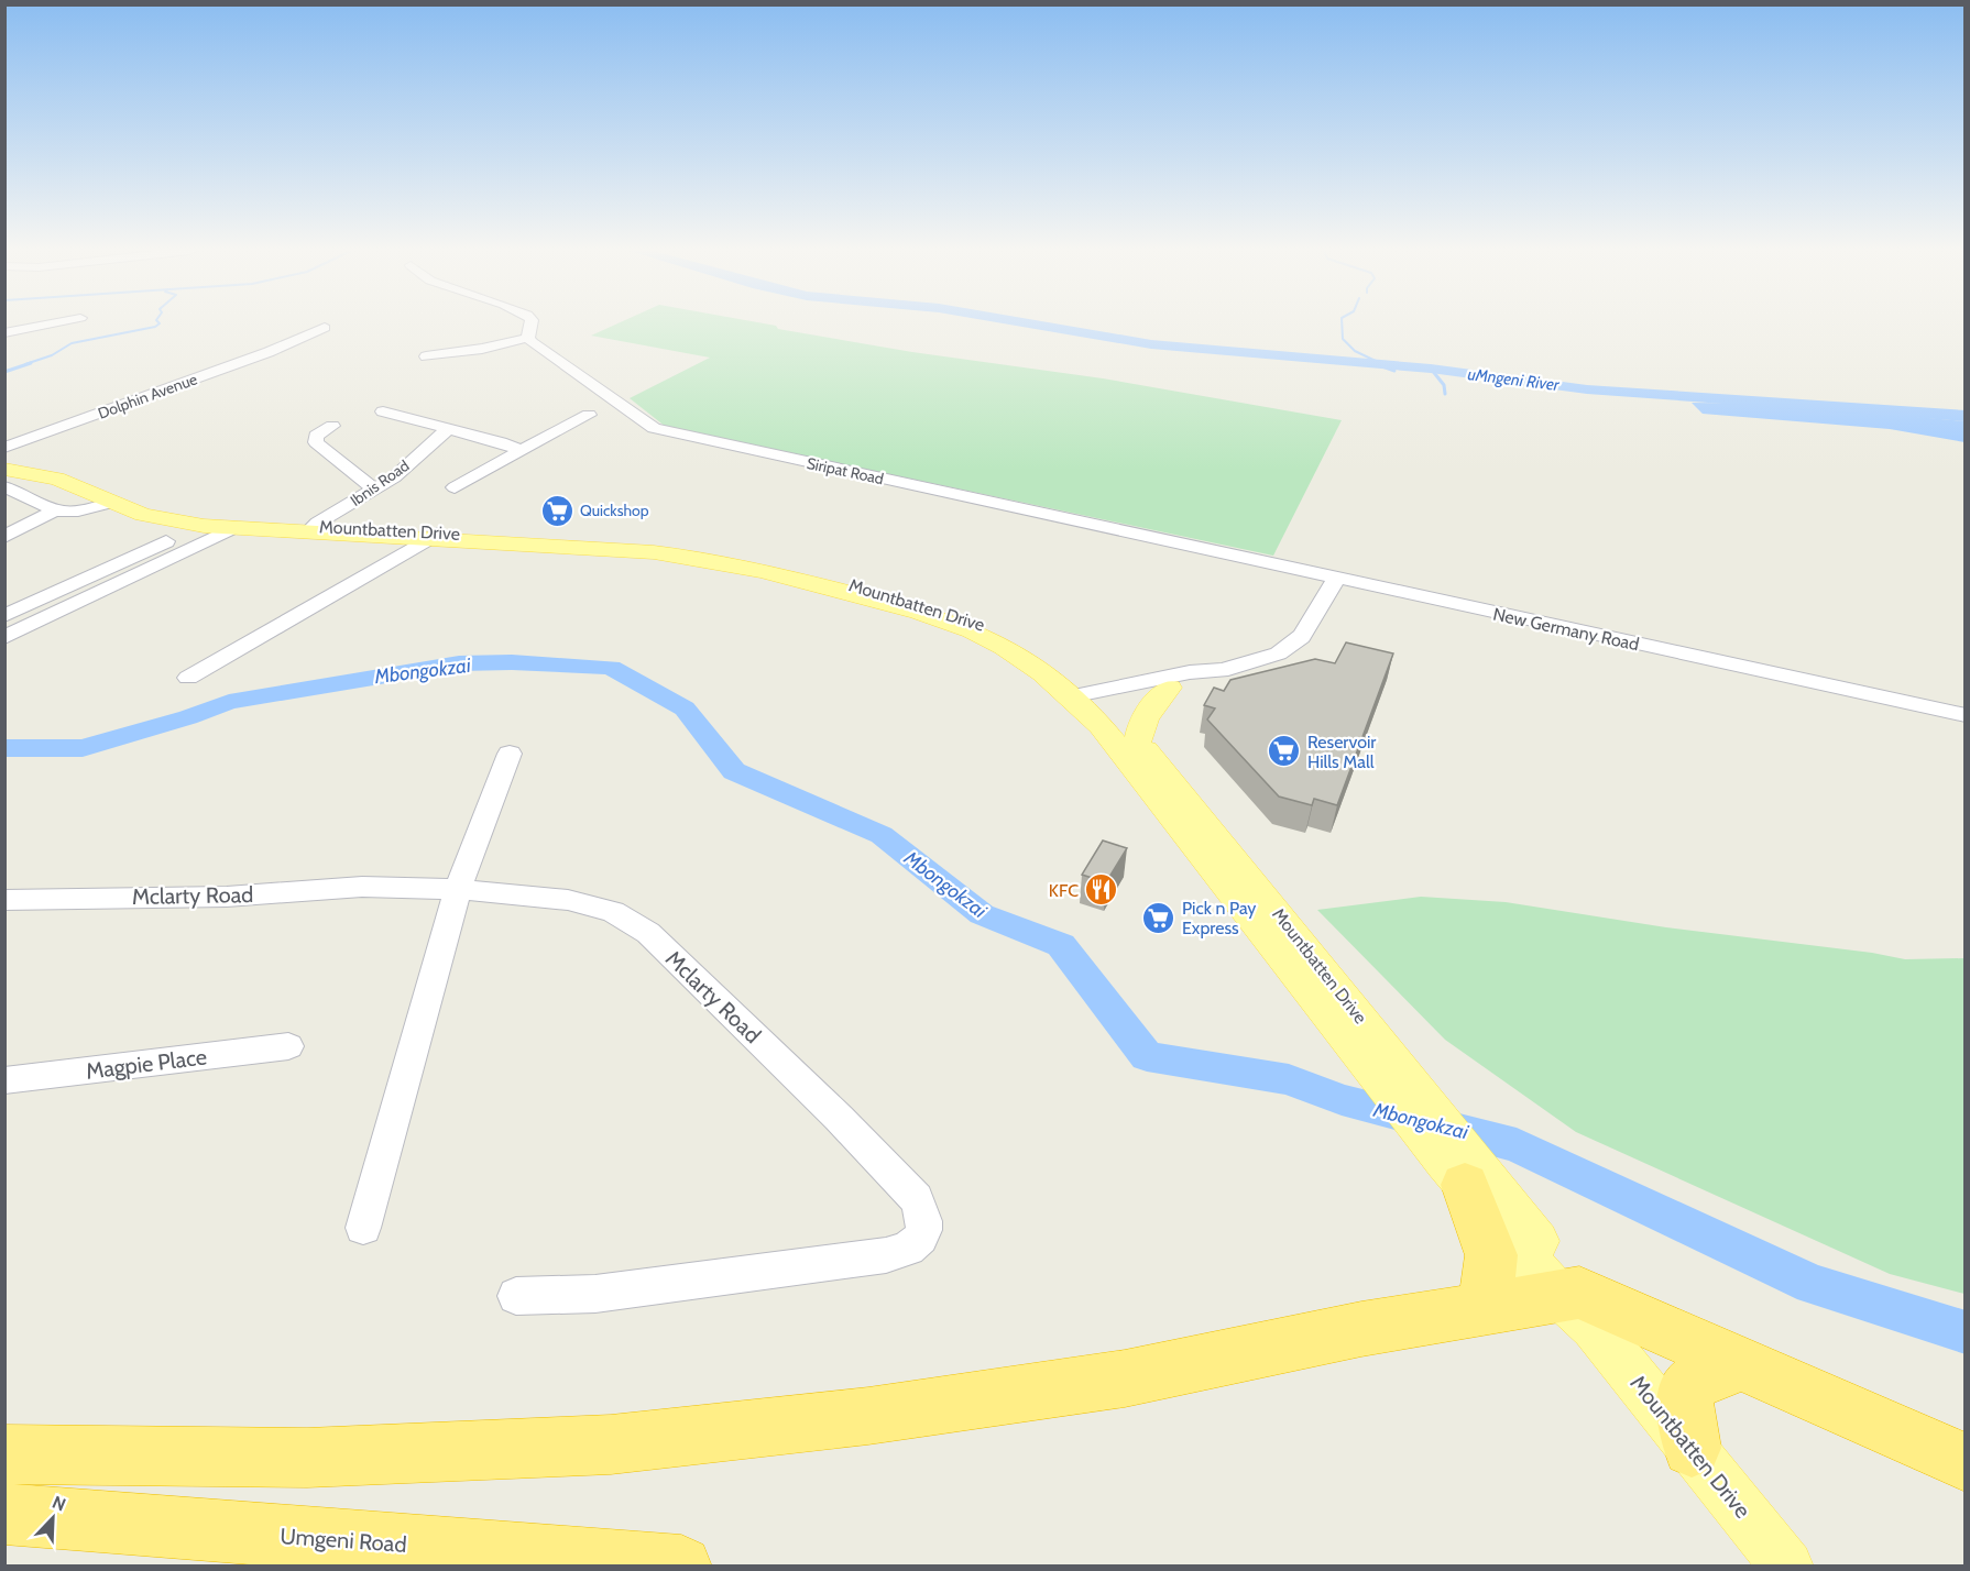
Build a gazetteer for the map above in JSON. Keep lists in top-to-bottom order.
{
  "streets": {
    "highway": ["Umgeni Road"],
    "main road": ["Mountbatten Drive"],
    "street": [
      "Dolphin Avenue",
      "Siripat Road",
      "Ibnis Road",
      "New Germany Road",
      "Mclarty Road",
      "Magpie Place"
    ]
  },
  "crossings": [
    ["Siripat Road", "New Germany Road"],
    ["Ibnis Road", "Mountbatten Drive"]
  ],
  "water": ["uMngeni River", "Mbongokzai"],
  "places": {
    "supermarket": ["Quickshop", "Reservoir Hills Mall", "Pick n Pay Express"],
    "restaurant": ["KFC"]
  },
  "north": "top right"
}
